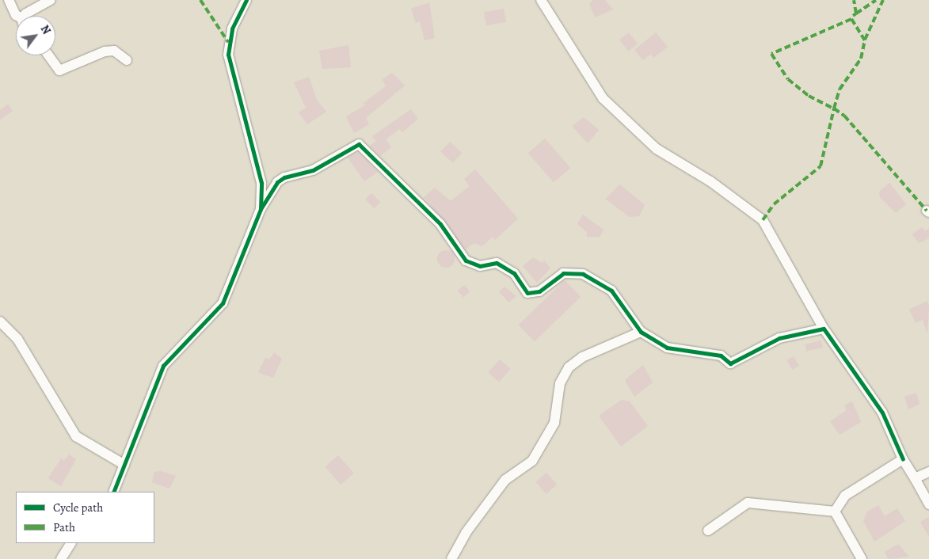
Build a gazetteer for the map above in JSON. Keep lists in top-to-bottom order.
{
  "legend": ["Cycle path", "Path"],
  "north": "top right"
}
